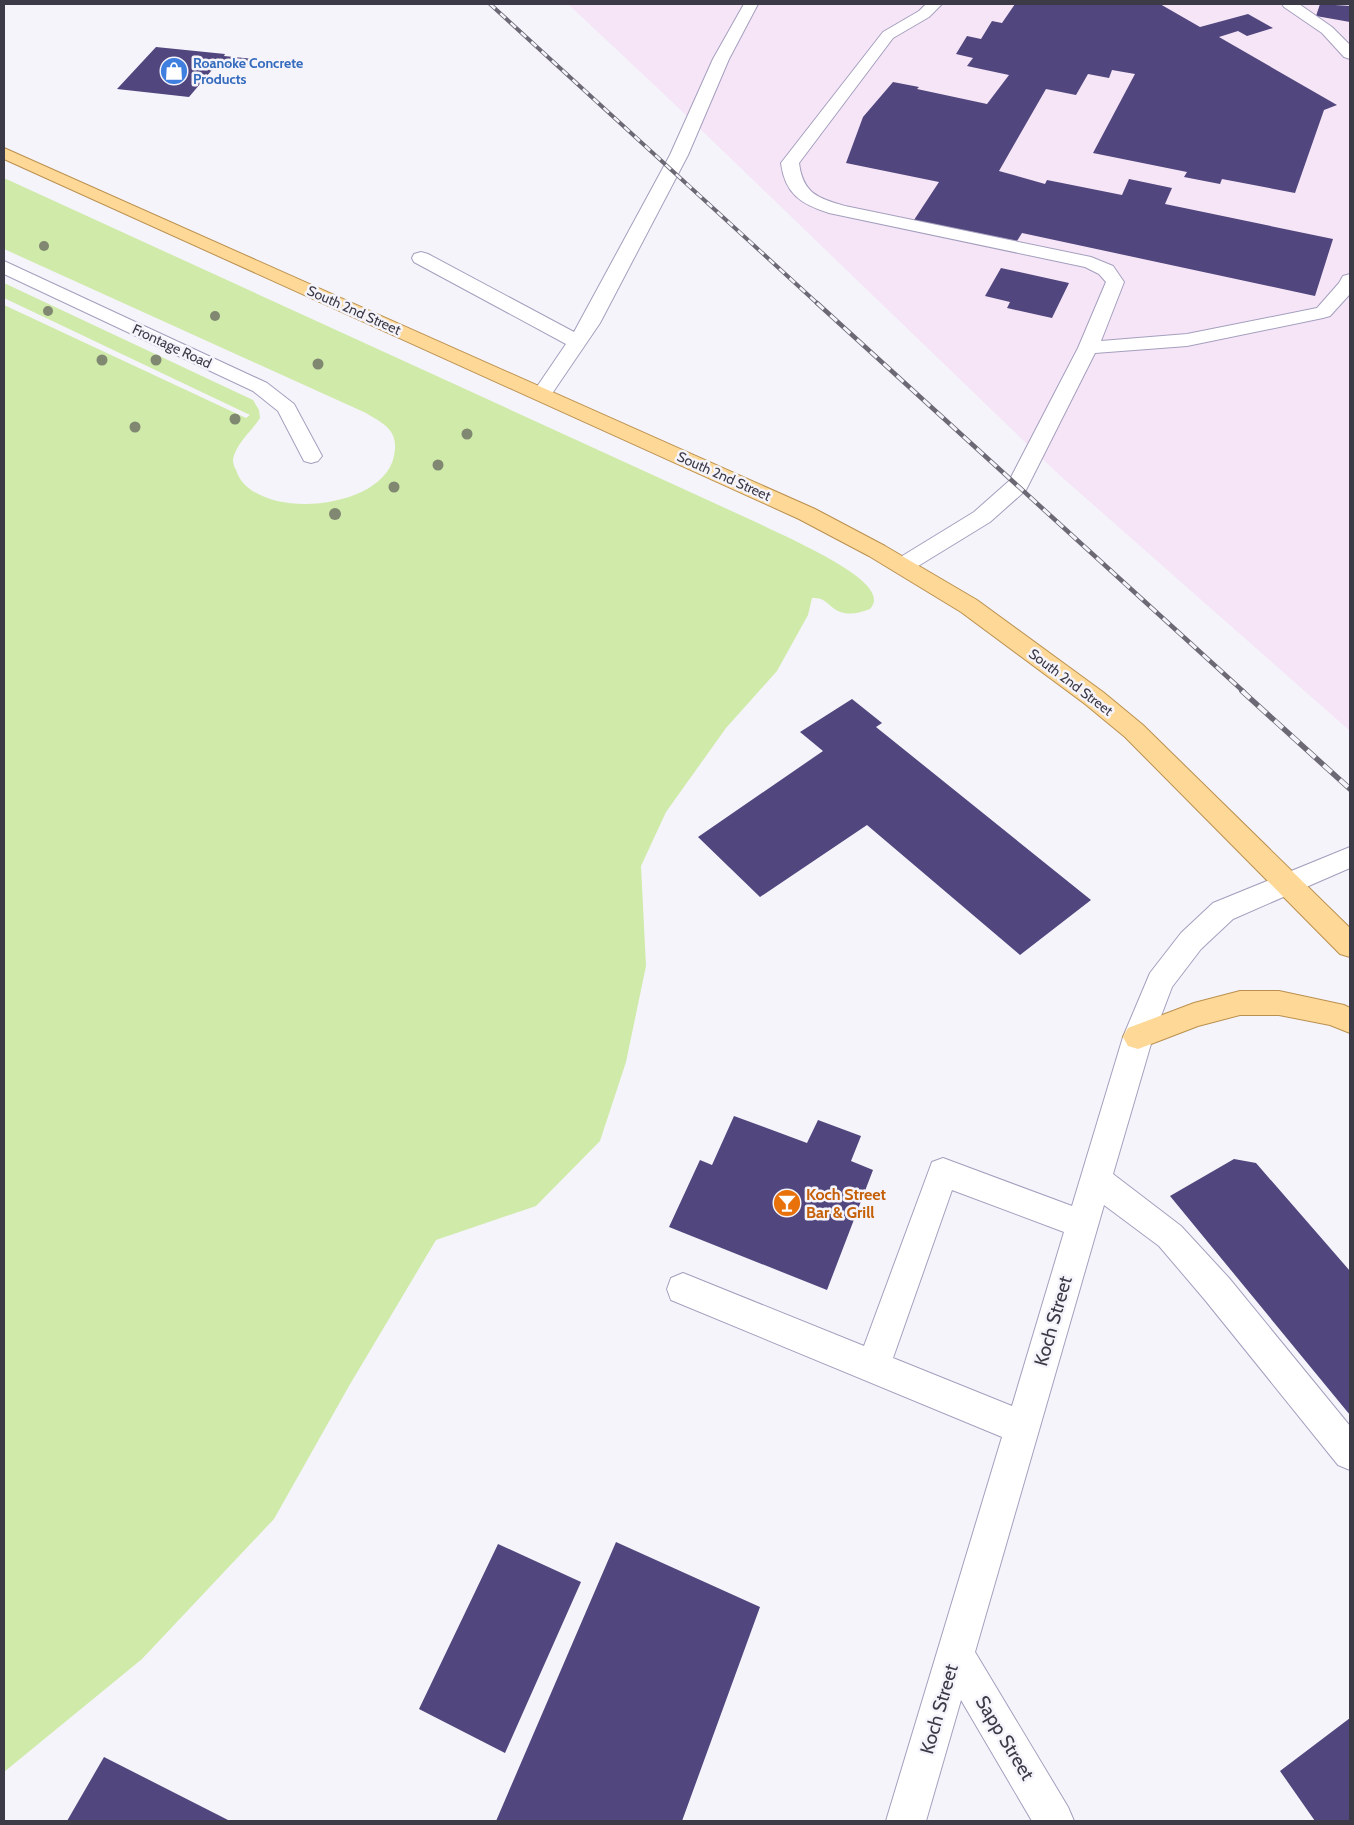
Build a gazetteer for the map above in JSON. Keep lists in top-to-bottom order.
{
  "streets": {
    "main road": ["South 2nd Street"],
    "street": ["Frontage Road", "Koch Street", "Sapp Street"]
  },
  "crossings": [
    ["South 2nd Street", "Koch Street"],
    ["Koch Street", "Sapp Street"]
  ],
  "places": {
    "shop": ["Roanoke Concrete Products"],
    "bar": ["Koch Street Bar & Grill"]
  }
}
